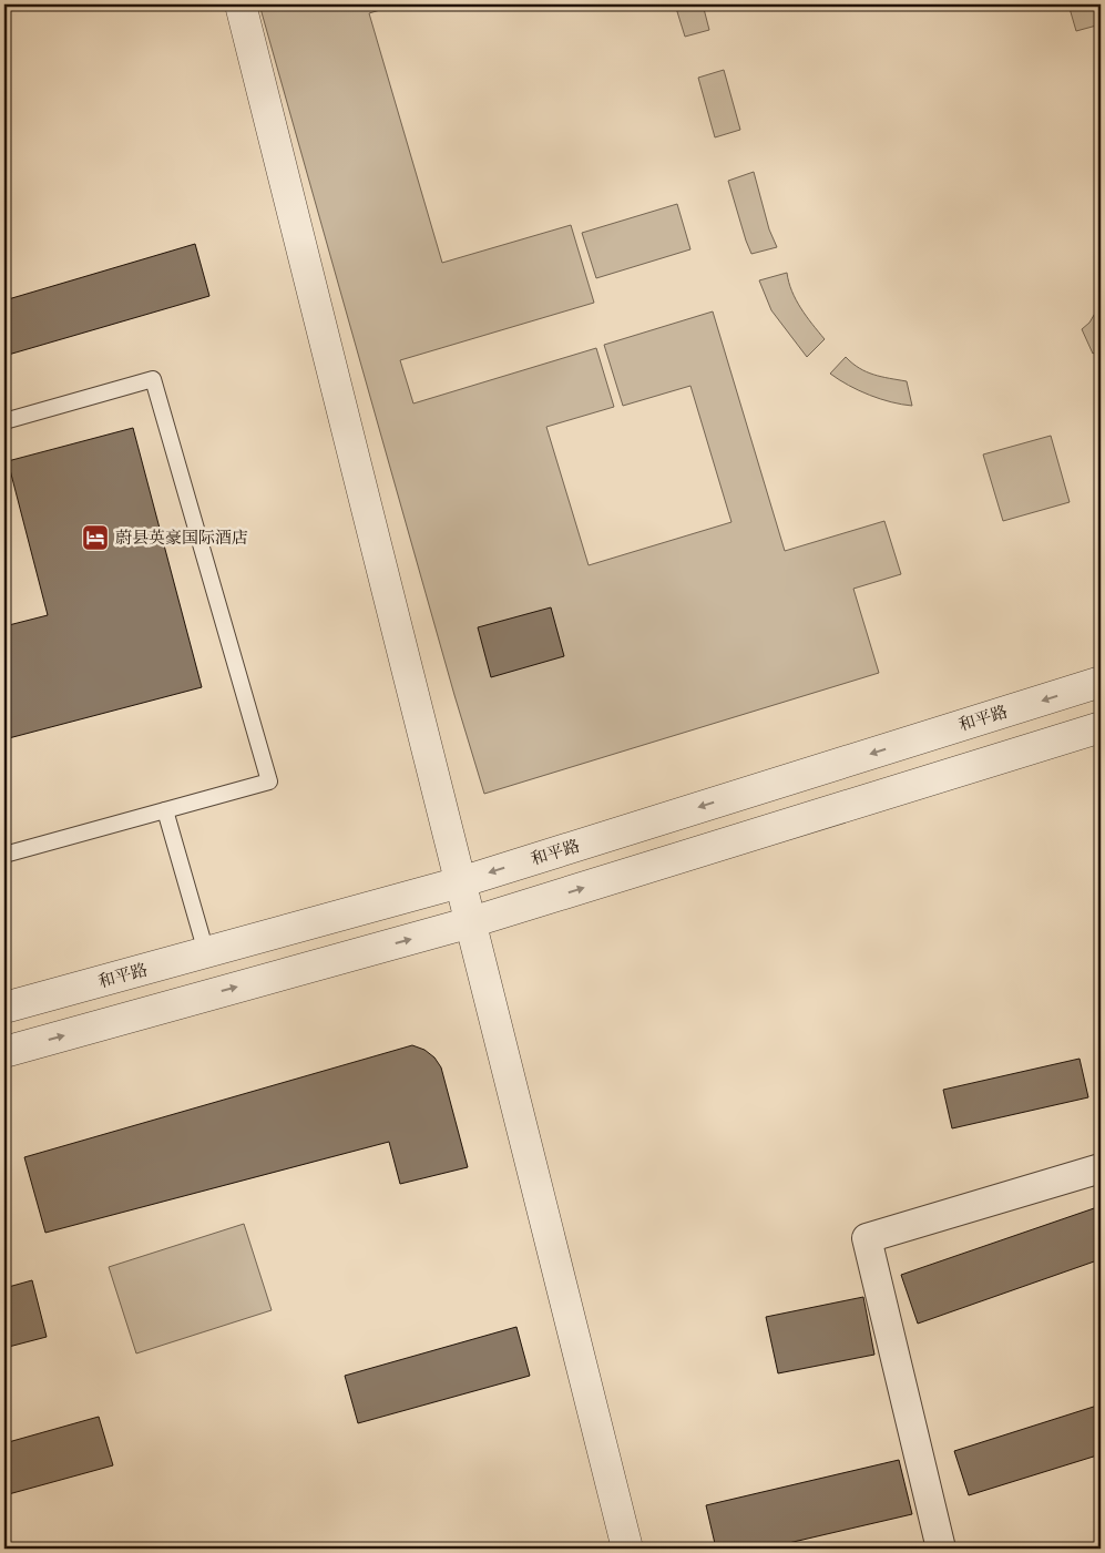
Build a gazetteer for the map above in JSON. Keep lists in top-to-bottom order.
{
  "streets": {
    "street": ["和平路"]
  },
  "places": {
    "hotel": ["蔚县英豪国际酒店"]
  }
}
